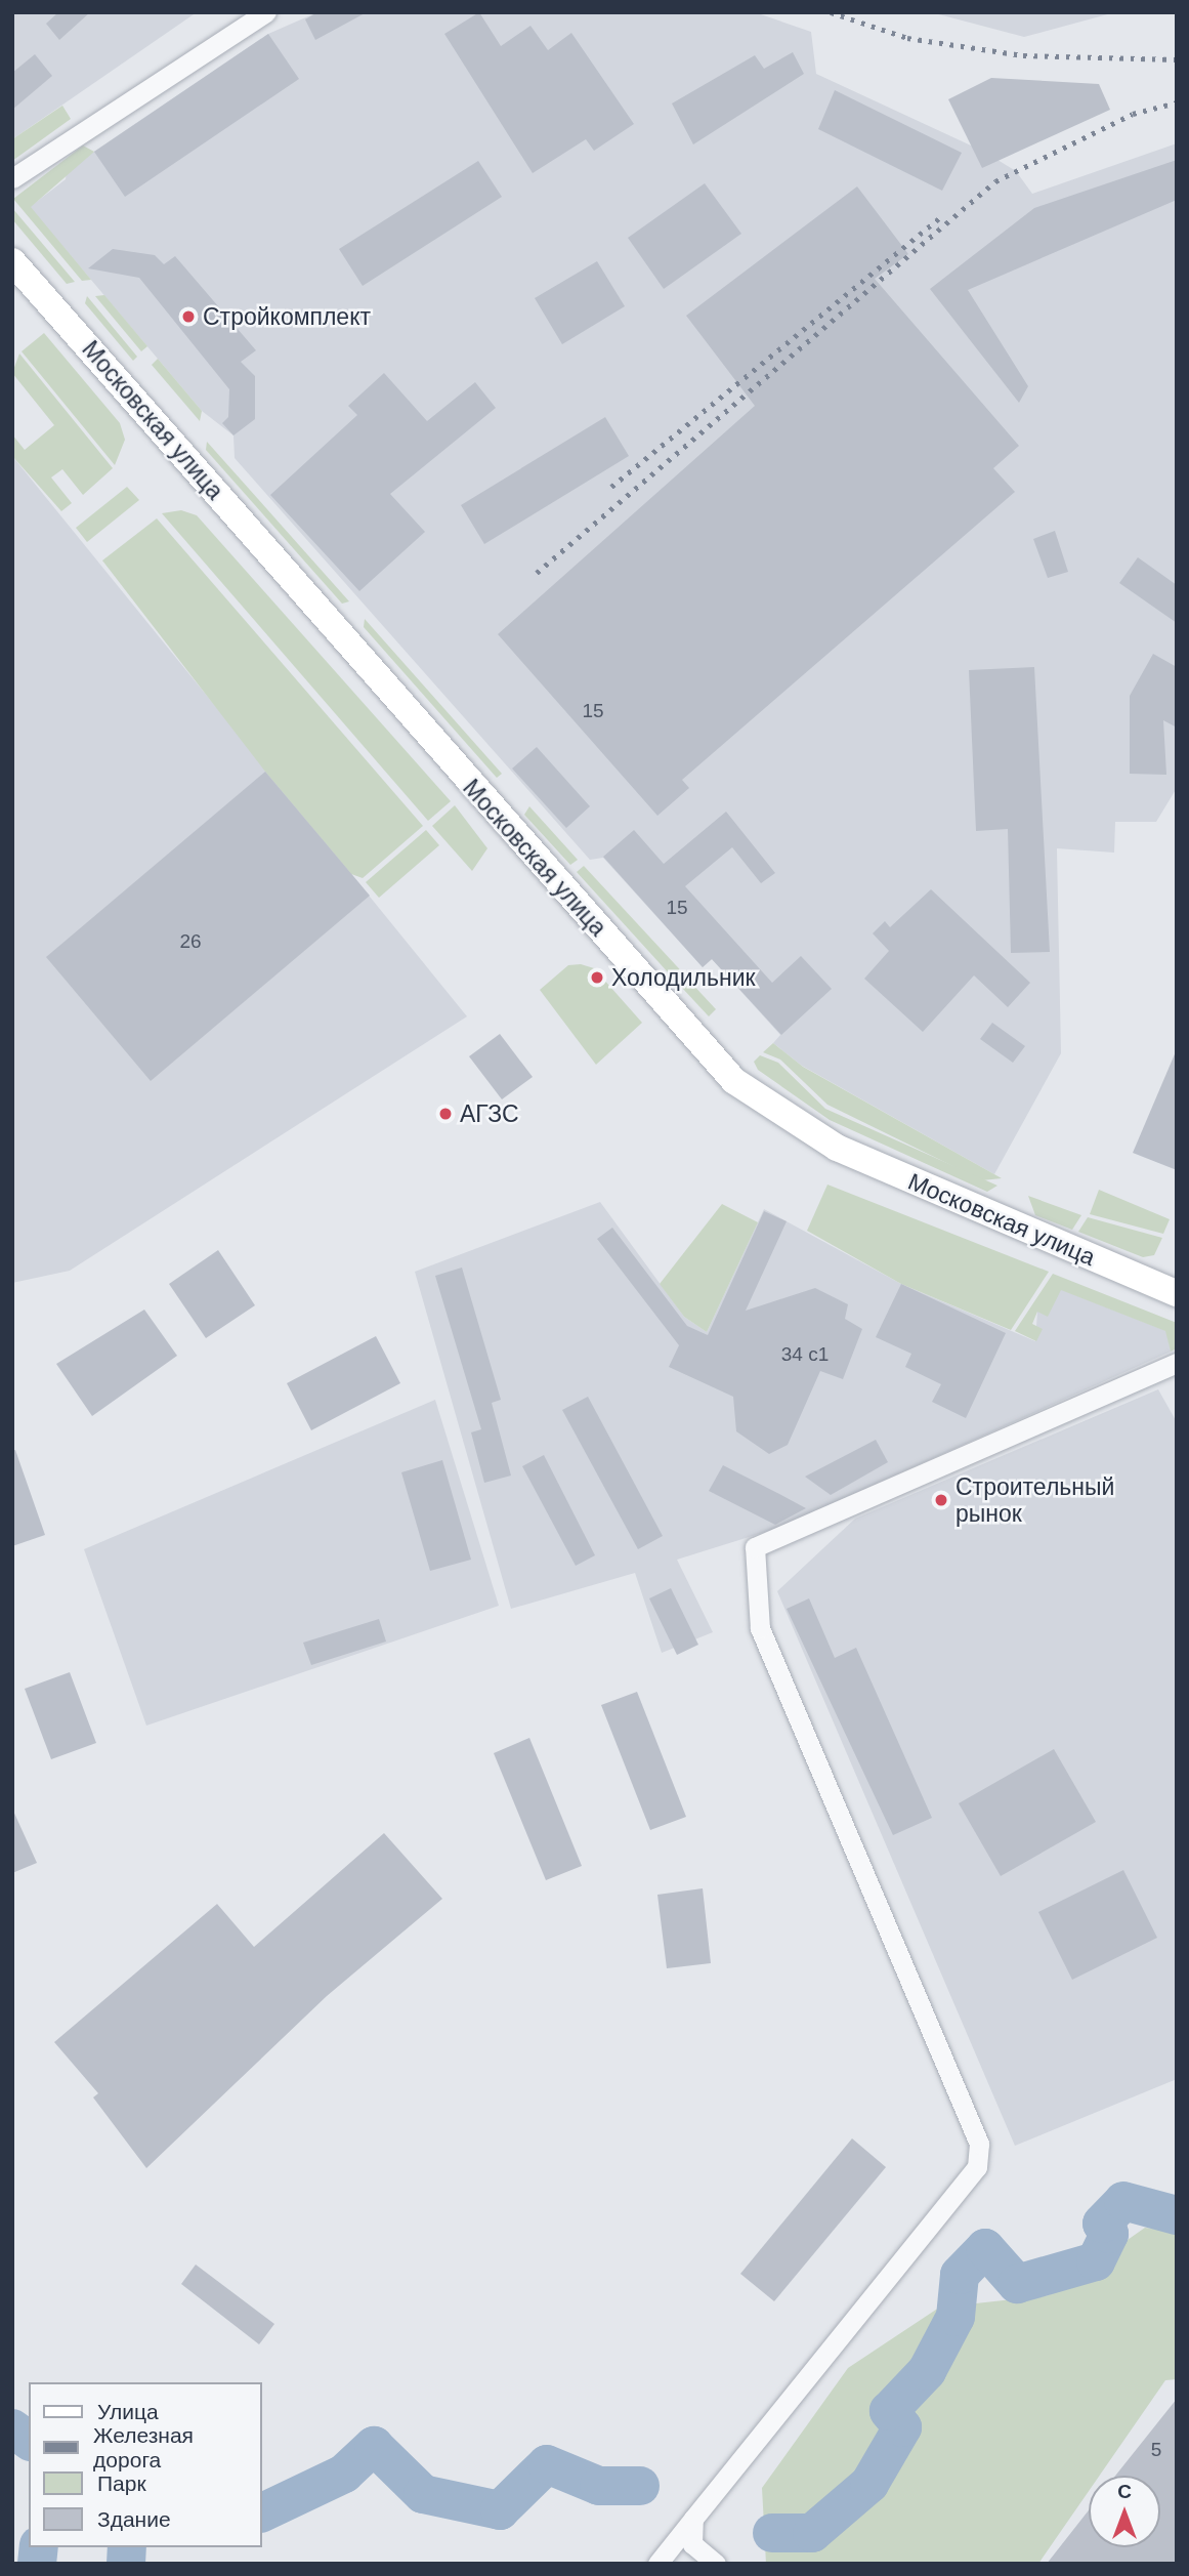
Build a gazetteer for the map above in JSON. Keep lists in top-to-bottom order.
{
  "streets": {
    "main road": ["Московская улица"]
  },
  "places": [
    "Стройкомплект",
    "Холодильник",
    "АГЗС",
    "Строительный рынок"
  ],
  "house_numbers": [
    "15",
    "15",
    "26",
    "34 с1",
    "5"
  ],
  "legend": [
    "Улица",
    "Железная дорога",
    "Парк",
    "Здание"
  ],
  "north": "top"
}
